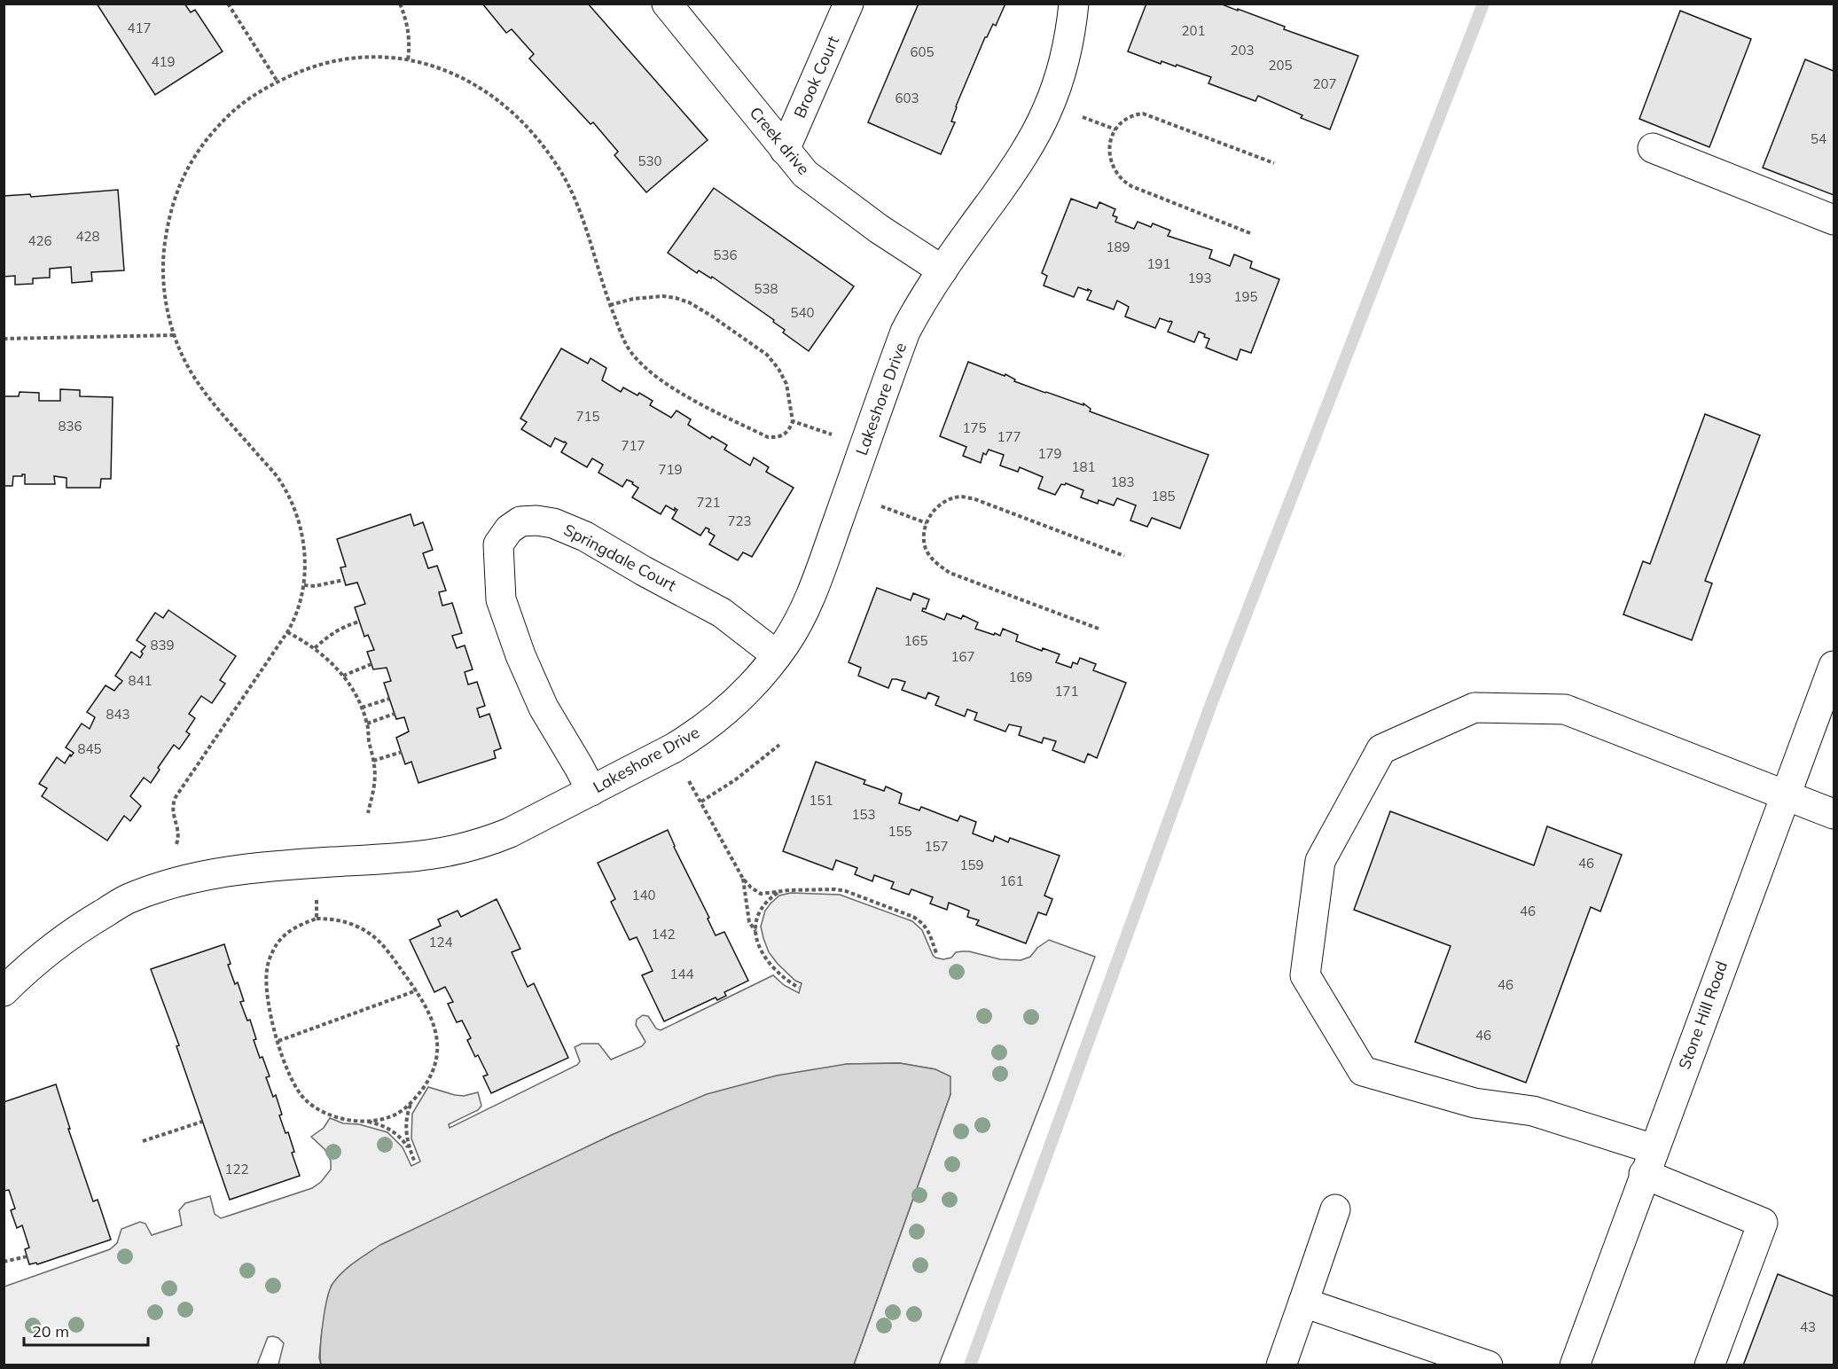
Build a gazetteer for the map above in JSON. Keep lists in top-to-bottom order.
{
  "streets": {
    "street": [
      "Brook Court",
      "Creek drive",
      "Lakeshore Drive",
      "Springdale Court",
      "Stone Hill Road"
    ]
  },
  "crossings": [
    ["Brook Court", "Creek drive"],
    ["Creek drive", "Lakeshore Drive"],
    ["Lakeshore Drive", "Springdale Court"]
  ],
  "house_numbers": [
    "417",
    "201",
    "203",
    "605",
    "419",
    "205",
    "207",
    "603",
    "54",
    "530",
    "428",
    "426",
    "189",
    "536",
    "191",
    "193",
    "538",
    "195",
    "540",
    "715",
    "836",
    "175",
    "177",
    "717",
    "179",
    "181",
    "719",
    "183",
    "185",
    "721",
    "723",
    "165",
    "839",
    "167",
    "169",
    "841",
    "171",
    "843",
    "845",
    "151",
    "153",
    "155",
    "157",
    "46",
    "159",
    "161",
    "140",
    "46",
    "142",
    "124",
    "144",
    "46",
    "46",
    "122",
    "43"
  ],
  "scale_bar": "20 m"
}
